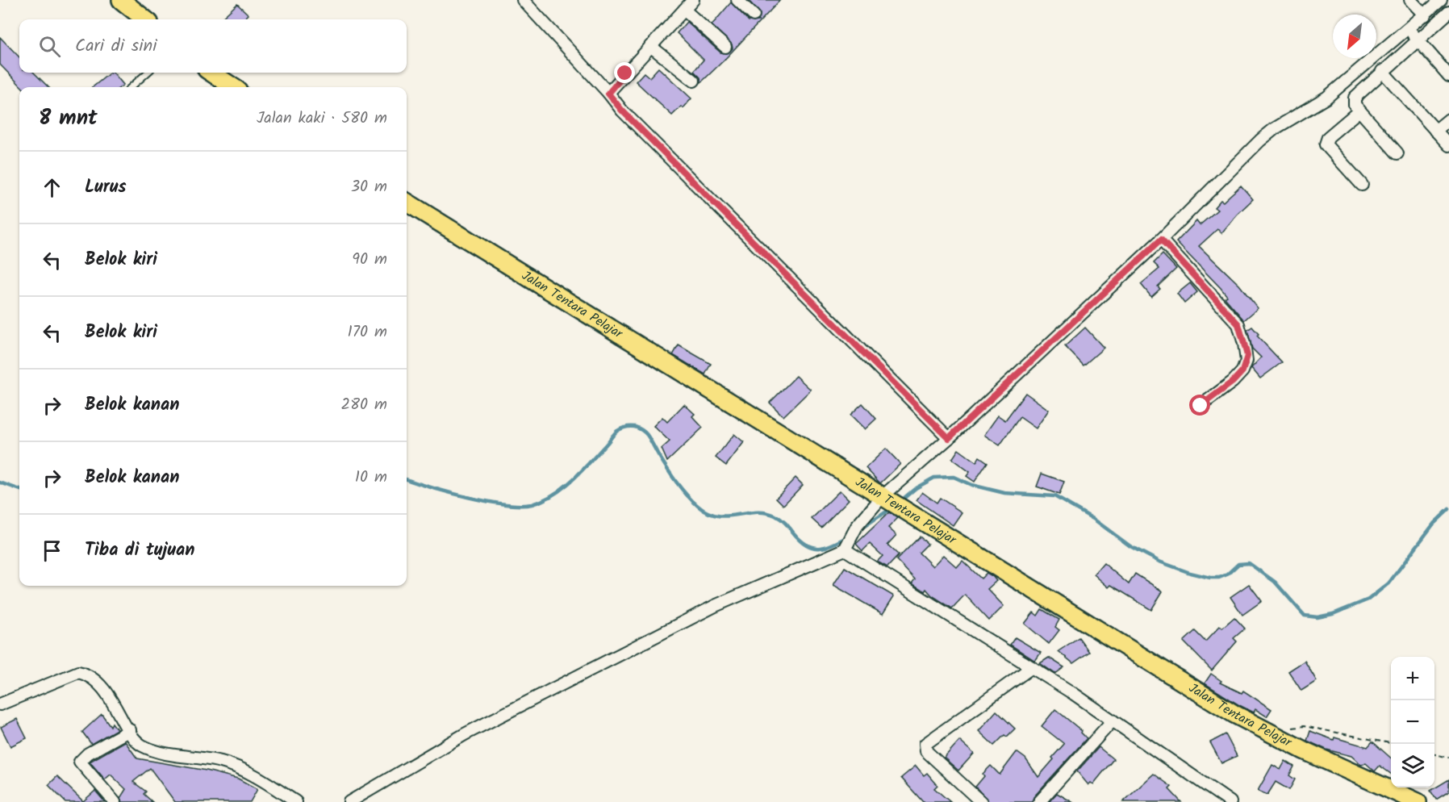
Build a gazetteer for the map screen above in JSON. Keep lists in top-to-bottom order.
{
  "streets": {
    "highway": ["Jalan Tentara Pelajar"]
  },
  "north": "bottom left",
  "page": {
    "search": "Cari di sini",
    "heading": ["8 mnt", "Jalan kaki · 580 m"],
    "list": [
      ["Lurus", "30 m"],
      ["Belok kiri", "90 m"],
      ["Belok kiri", "170 m"],
      ["Belok kanan", "280 m"],
      ["Belok kanan", "10 m"],
      "Tiba di tujuan"
    ],
    "map_buttons": ["+", "−"]
  }
}
